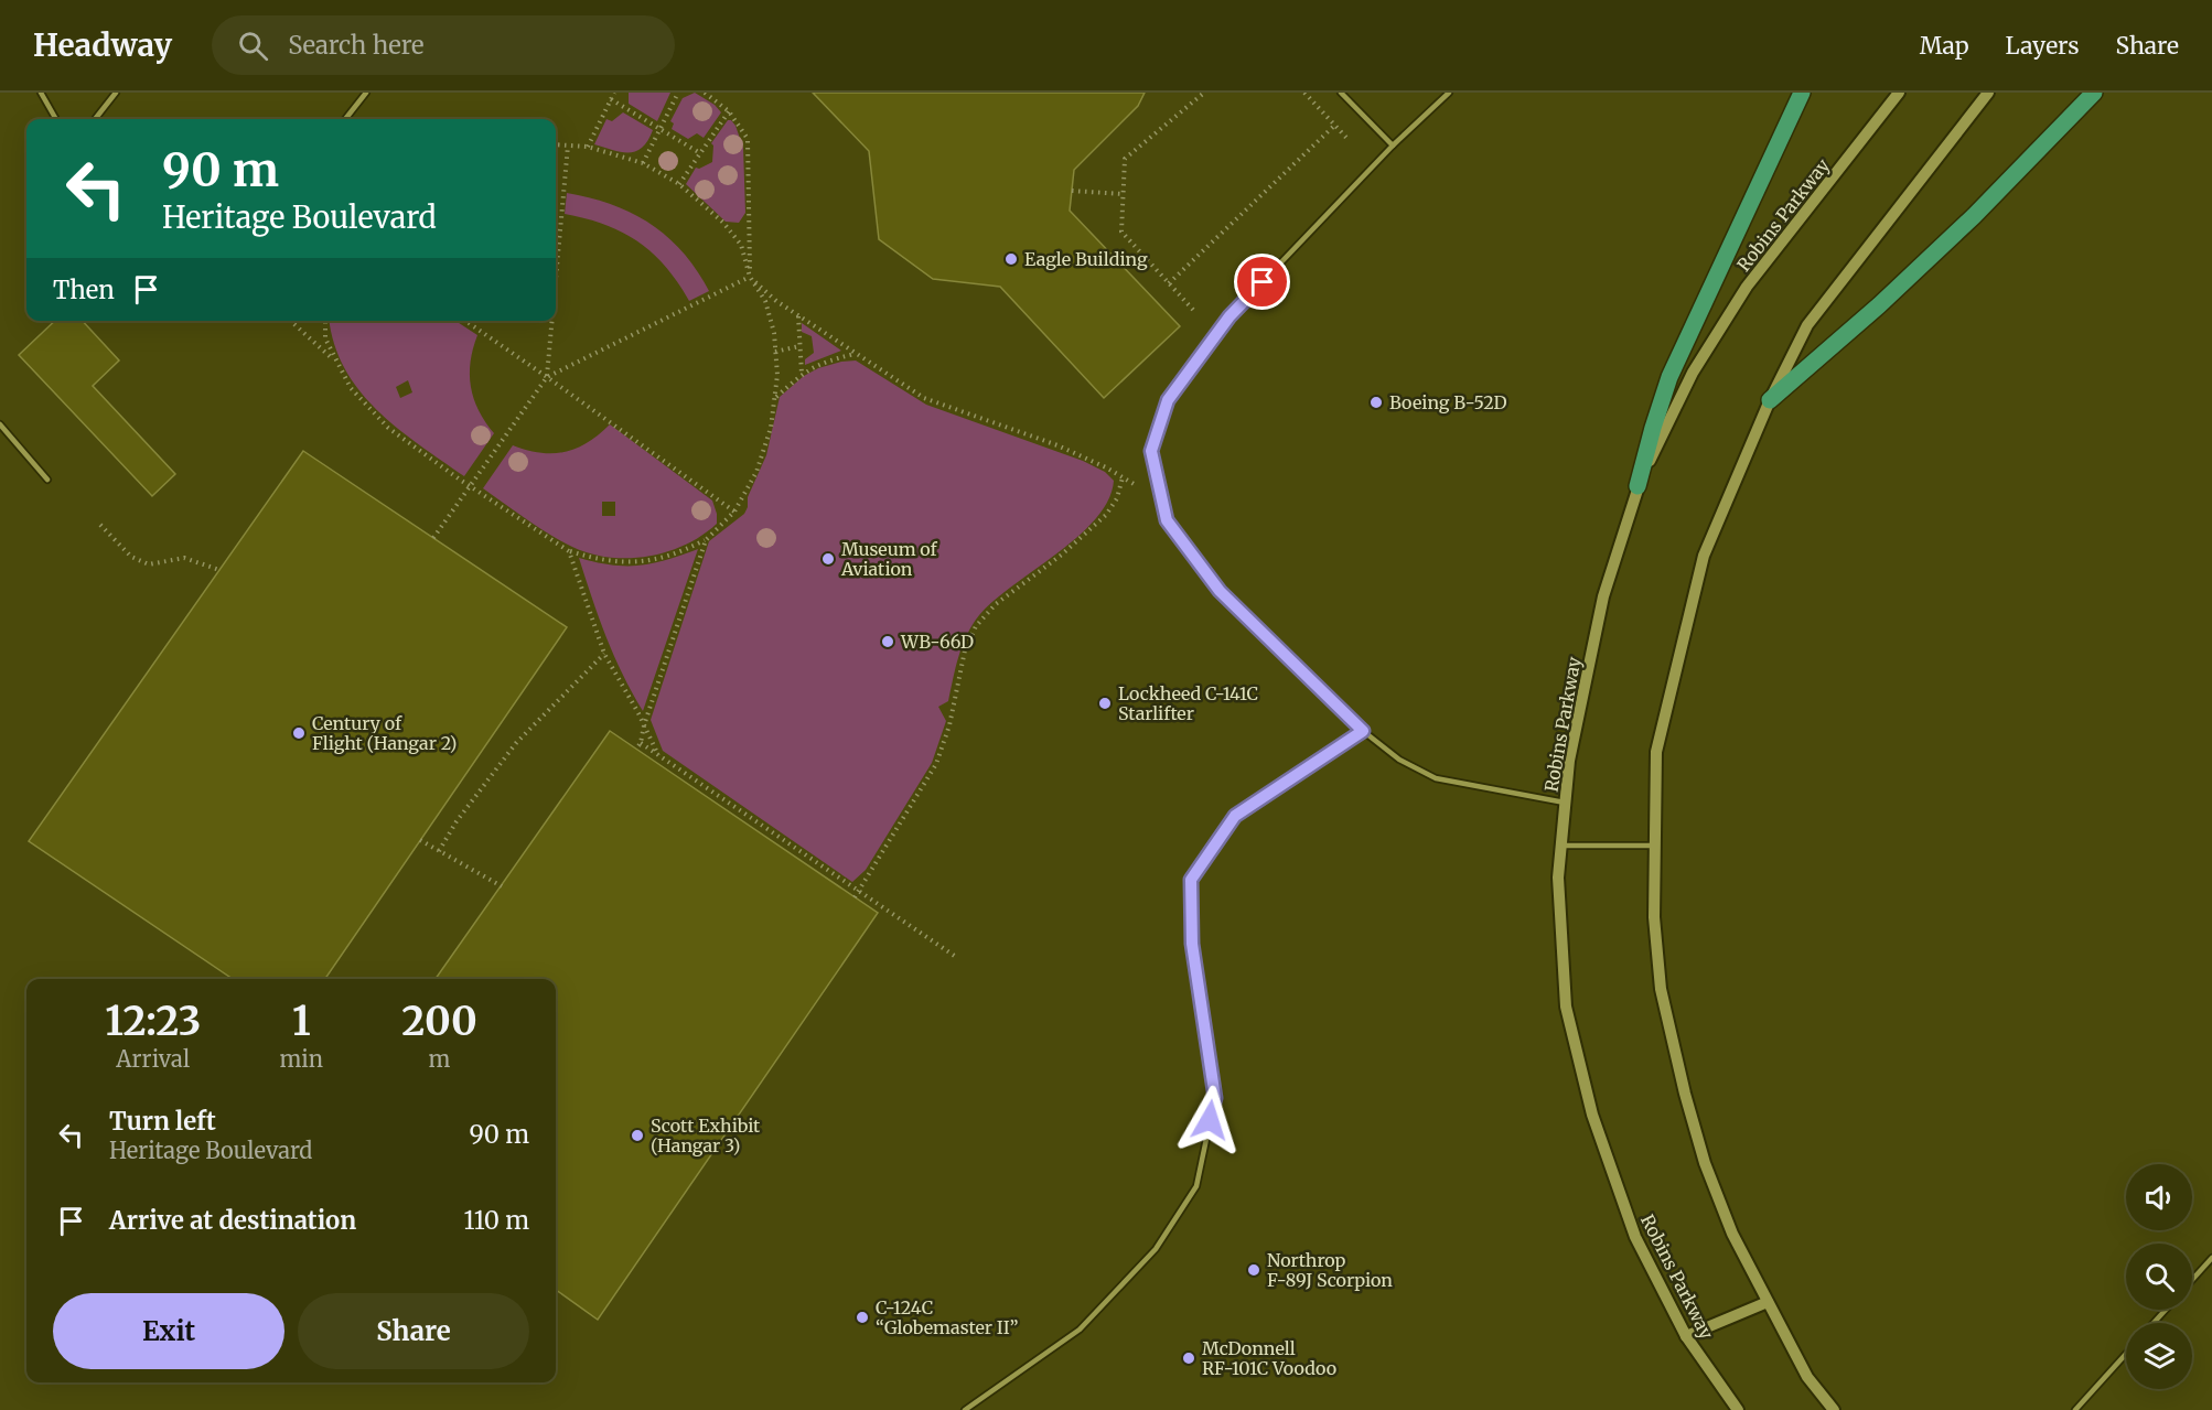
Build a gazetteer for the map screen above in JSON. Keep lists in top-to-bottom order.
{
  "streets": {
    "street": ["Robins Parkway"]
  },
  "places": [
    "Eagle Building",
    "Boeing B-52D",
    "Museum of Aviation",
    "WB-66D",
    "Lockheed C-141C Starlifter",
    "Century of Flight (Hangar 2)",
    "Scott Exhibit (Hangar 3)",
    "Northrop F-89J Scorpion",
    "C-124C “Globemaster II”",
    "McDonnell RF-101C Voodoo"
  ],
  "page": {
    "header": "Headway",
    "search": "Search here",
    "nav": ["Map", "Layers", "Share"],
    "turn": ["90 m", "Heritage Boulevard"],
    "then": "Then",
    "eta": [
      "12:23",
      "Arrival",
      "1",
      "min",
      "200",
      "m"
    ],
    "list": [
      {
        "name": "Turn left",
        "note": "Heritage Boulevard",
        "value": "90 m"
      },
      {
        "name": "Arrive at destination",
        "value": "110 m"
      }
    ],
    "buttons": ["Exit", "Share"]
  }
}
